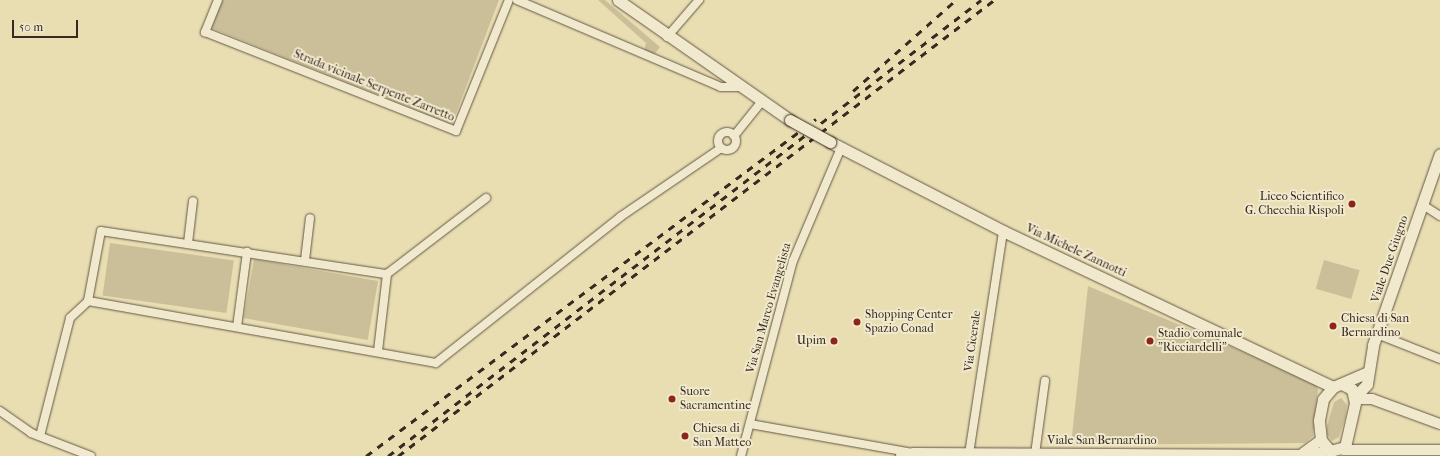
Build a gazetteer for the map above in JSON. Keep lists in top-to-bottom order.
{
  "streets": {
    "main road": ["Via Michele Zannotti", "Viale Due Giugno"],
    "street": [
      "Strada vicinale Serpente Zarretto",
      "Via San Marco Evangelista",
      "Via Cicerale",
      "Viale San Bernardino"
    ]
  },
  "crossings": [
    ["Via Michele Zannotti", "Viale Due Giugno"],
    ["Via Michele Zannotti", "Via San Marco Evangelista"],
    ["Via Michele Zannotti", "Via Cicerale"],
    ["Via Cicerale", "Viale San Bernardino"]
  ],
  "places": [
    "Liceo Scientifico G. Checchia Rispoli",
    "Shopping Center Spazio Conad",
    "Chiesa di San Bernardino",
    "Upim",
    "Stadio comunale \"Ricciardelli\"",
    "Suore Sacramentine",
    "Chiesa di San Matteo"
  ],
  "scale_bar": "50 m"
}
